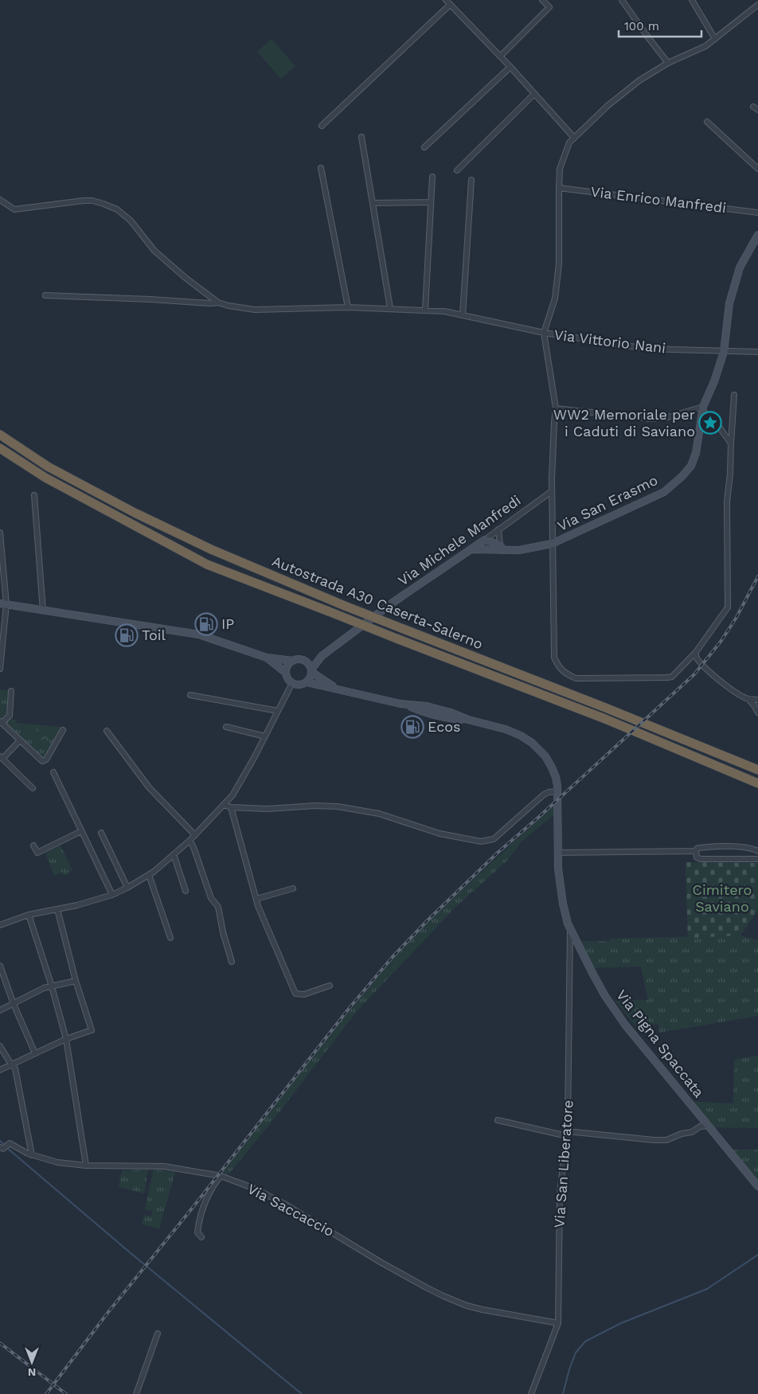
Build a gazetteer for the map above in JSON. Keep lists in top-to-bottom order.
{
  "streets": {
    "highway": ["Autostrada A30 Caserta-Salerno"],
    "main road": ["Via San Erasmo", "Via Michele Manfredi", "Via Pigna Spaccata"],
    "street": [
      "Via Enrico Manfredi",
      "Via Vittorio Nani",
      "Via San Liberatore",
      "Via Saccaccio"
    ]
  },
  "crossings": [
    ["Via Vittorio Nani", "Via San Erasmo"],
    ["Via San Erasmo", "Via Michele Manfredi"],
    ["Via Pigna Spaccata", "Via San Liberatore"],
    ["Via San Liberatore", "Via Saccaccio"]
  ],
  "parks": ["Cimitero Saviano"],
  "places": {
    "place": ["WW2 Memoriale per i Caduti di Saviano"],
    "fuel station": ["IP", "Toil", "Ecos"]
  },
  "scale_bar": "100 m",
  "north": "bottom"
}
